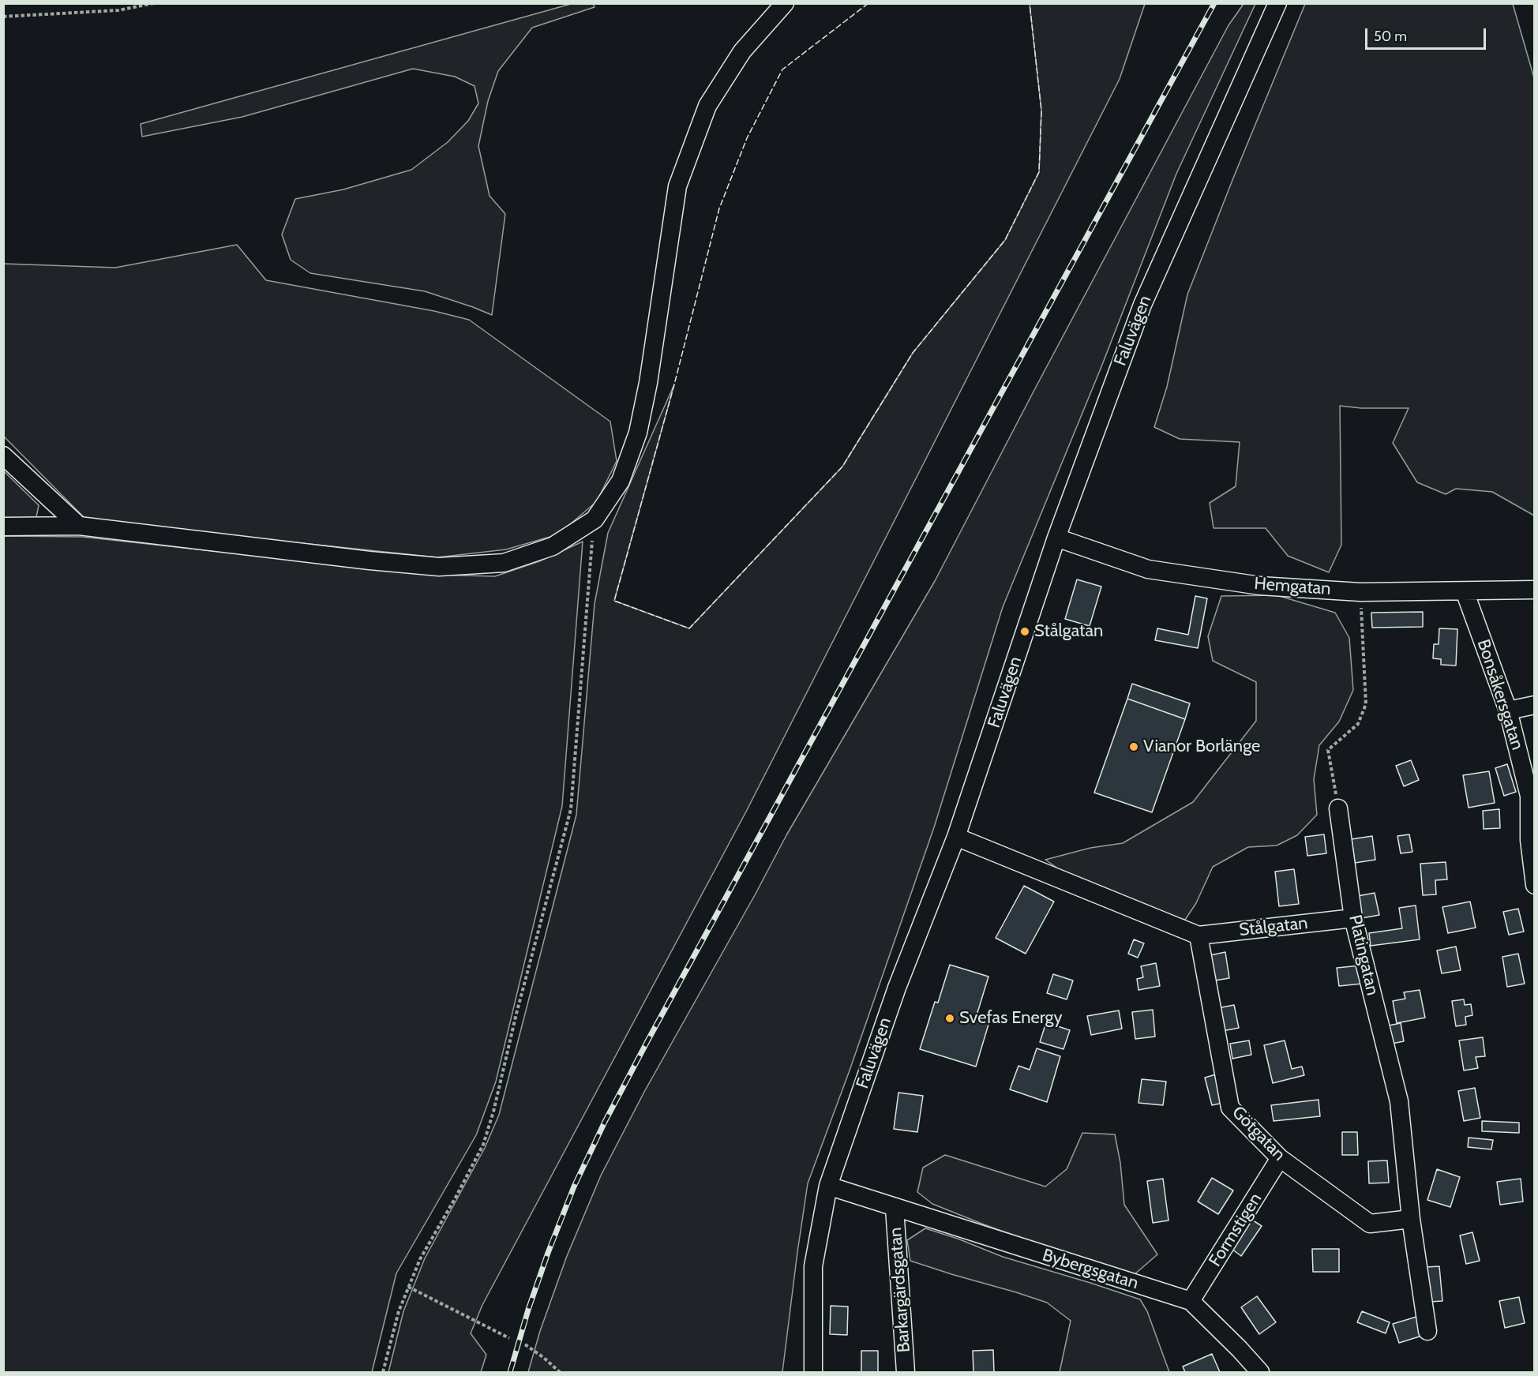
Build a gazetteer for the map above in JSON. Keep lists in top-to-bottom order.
{
  "streets": {
    "street": [
      "Faluvägen",
      "Hemgatan",
      "Bonsåkersgatan",
      "Stålgatan",
      "Platingatan",
      "Götgatan",
      "Formstigen",
      "Bybergsgatan",
      "Barkargärdsgatan"
    ]
  },
  "crossings": [
    ["Faluvägen", "Hemgatan"],
    ["Faluvägen", "Stålgatan"],
    ["Hemgatan", "Bonsåkersgatan"],
    ["Stålgatan", "Platingatan"],
    ["Stålgatan", "Götgatan"],
    ["Platingatan", "Götgatan"],
    ["Götgatan", "Formstigen"],
    ["Formstigen", "Bybergsgatan"],
    ["Bybergsgatan", "Barkargärdsgatan"]
  ],
  "places": ["Stålgatan", "Vianor Borlänge", "Svefas Energy"],
  "scale_bar": "50 m"
}
